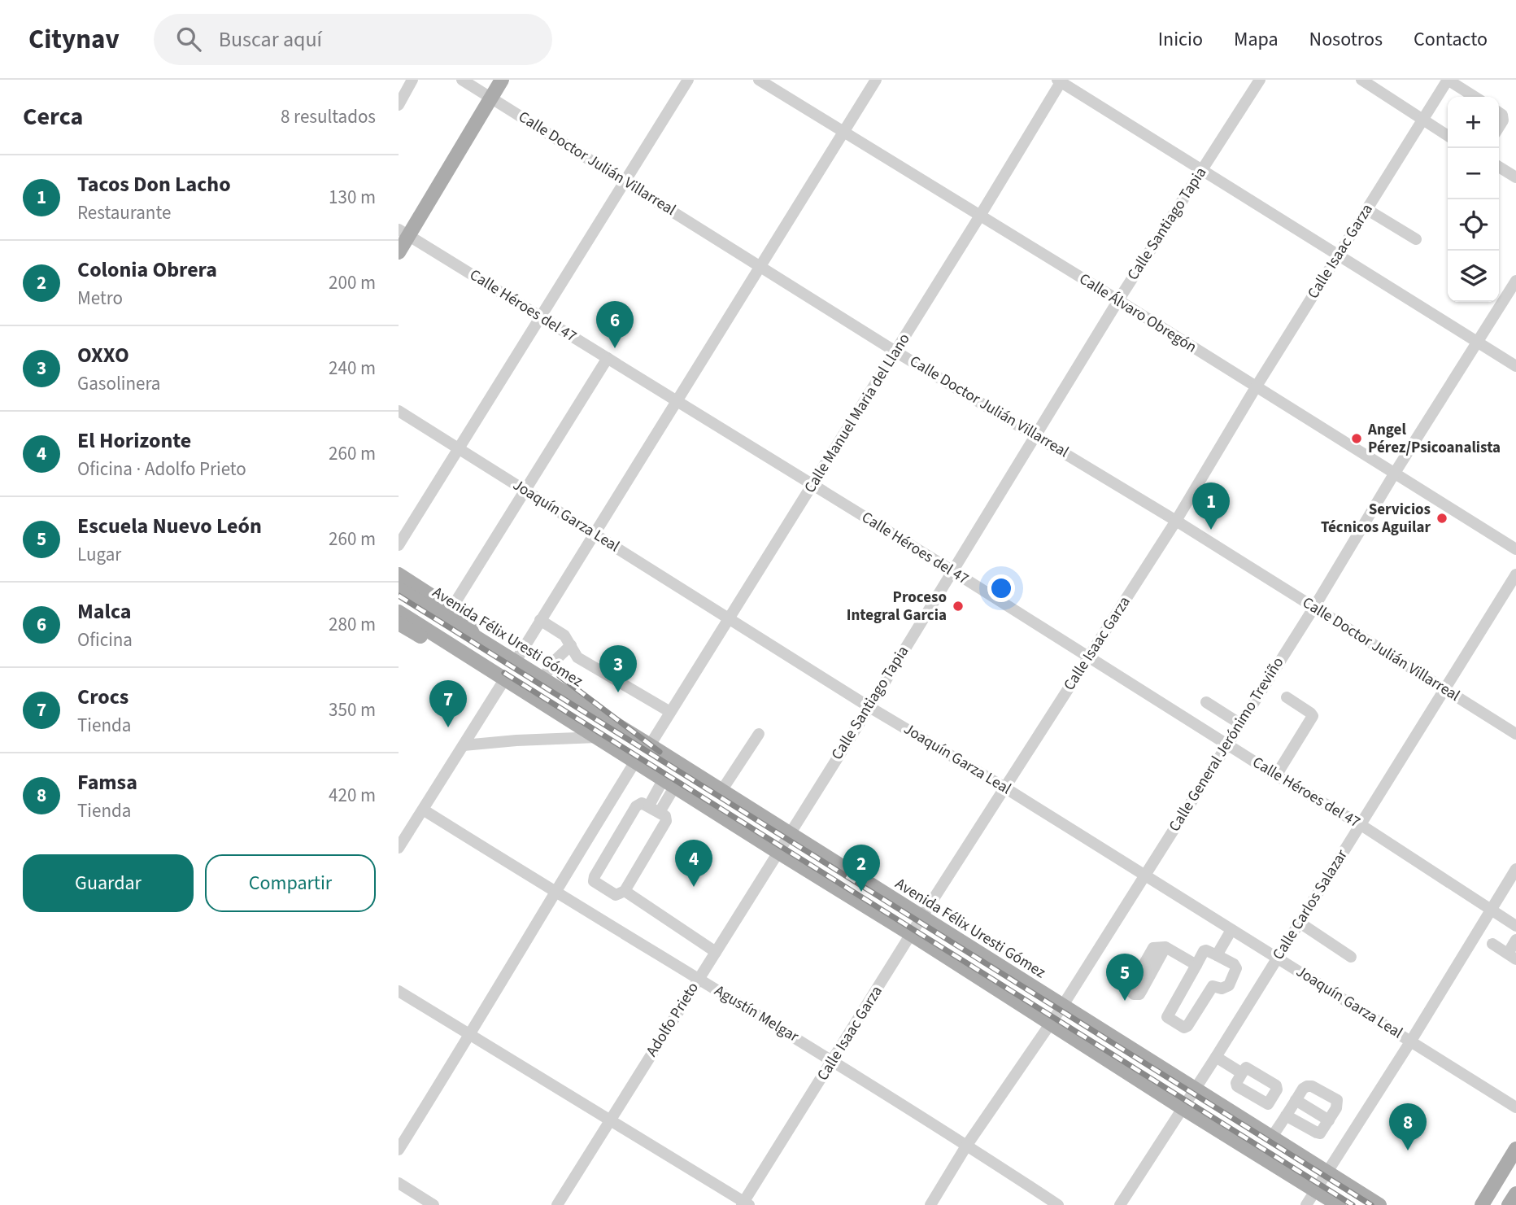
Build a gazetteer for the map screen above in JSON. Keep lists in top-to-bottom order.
{
  "streets": {
    "main road": ["Avenida Félix Uresti Gómez"],
    "street": [
      "Calle Doctor Julián Villarreal",
      "Calle Santiago Tapia",
      "Calle Isaac Garza",
      "Calle Héroes del 47",
      "Calle Álvaro Obregón",
      "Calle Manuel Maria del Llano",
      "Joaquín Garza Leal",
      "Calle General Jerónimo Treviño",
      "Calle Carlos Salazar",
      "Agustín Melgar",
      "Adolfo Prieto"
    ]
  },
  "crossings": [
    ["Calle Doctor Julián Villarreal", "Calle Santiago Tapia"],
    ["Calle Doctor Julián Villarreal", "Calle Isaac Garza"],
    ["Calle Doctor Julián Villarreal", "Calle Manuel Maria del Llano"],
    ["Calle Doctor Julián Villarreal", "Calle General Jerónimo Treviño"],
    ["Calle Doctor Julián Villarreal", "Calle Carlos Salazar"],
    ["Calle Santiago Tapia", "Calle Héroes del 47"],
    ["Calle Santiago Tapia", "Calle Álvaro Obregón"],
    ["Calle Santiago Tapia", "Joaquín Garza Leal"],
    ["Calle Santiago Tapia", "Avenida Félix Uresti Gómez"],
    ["Calle Santiago Tapia", "Adolfo Prieto"],
    ["Calle Isaac Garza", "Calle Héroes del 47"],
    ["Calle Isaac Garza", "Calle Álvaro Obregón"],
    ["Calle Isaac Garza", "Joaquín Garza Leal"],
    ["Calle Isaac Garza", "Avenida Félix Uresti Gómez"],
    ["Calle Isaac Garza", "Agustín Melgar"],
    ["Calle Héroes del 47", "Calle Manuel Maria del Llano"],
    ["Calle Héroes del 47", "Calle General Jerónimo Treviño"],
    ["Calle Héroes del 47", "Calle Carlos Salazar"],
    ["Calle Álvaro Obregón", "Calle Manuel Maria del Llano"],
    ["Calle Álvaro Obregón", "Calle General Jerónimo Treviño"],
    ["Calle Manuel Maria del Llano", "Joaquín Garza Leal"],
    ["Calle Manuel Maria del Llano", "Avenida Félix Uresti Gómez"],
    ["Joaquín Garza Leal", "Calle General Jerónimo Treviño"],
    ["Joaquín Garza Leal", "Calle Carlos Salazar"],
    ["Avenida Félix Uresti Gómez", "Calle General Jerónimo Treviño"],
    ["Avenida Félix Uresti Gómez", "Calle Carlos Salazar"],
    ["Avenida Félix Uresti Gómez", "Adolfo Prieto"],
    ["Calle General Jerónimo Treviño", "Agustín Melgar"],
    ["Agustín Melgar", "Adolfo Prieto"]
  ],
  "places": ["Angel Pérez/Psicoanalista", "Servicios Técnicos Aguilar", "Proceso Integral Garcia"],
  "page": {
    "header": "Citynav",
    "search": "Buscar aquí",
    "nav": [
      "Inicio",
      "Mapa",
      "Nosotros",
      "Contacto"
    ],
    "heading": ["Cerca", "8 resultados"],
    "map_buttons": ["+", "−"],
    "list": [
      {
        "mark": "1",
        "name": "Tacos Don Lacho",
        "note": "Restaurante",
        "value": "130 m"
      },
      {
        "mark": "2",
        "name": "Colonia Obrera",
        "note": "Metro",
        "value": "200 m"
      },
      {
        "mark": "3",
        "name": "OXXO",
        "note": "Gasolinera",
        "value": "240 m"
      },
      {
        "mark": "4",
        "name": "El Horizonte",
        "note": "Oficina · Adolfo Prieto",
        "value": "260 m"
      },
      {
        "mark": "5",
        "name": "Escuela Nuevo León",
        "note": "Lugar",
        "value": "260 m"
      },
      {
        "mark": "6",
        "name": "Malca",
        "note": "Oficina",
        "value": "280 m"
      },
      {
        "mark": "7",
        "name": "Crocs",
        "note": "Tienda",
        "value": "350 m"
      },
      {
        "mark": "8",
        "name": "Famsa",
        "note": "Tienda",
        "value": "420 m"
      }
    ],
    "pins": [
      "6",
      "1",
      "3",
      "7",
      "4",
      "2",
      "5",
      "8"
    ],
    "buttons": ["Guardar", "Compartir"]
  }
}
